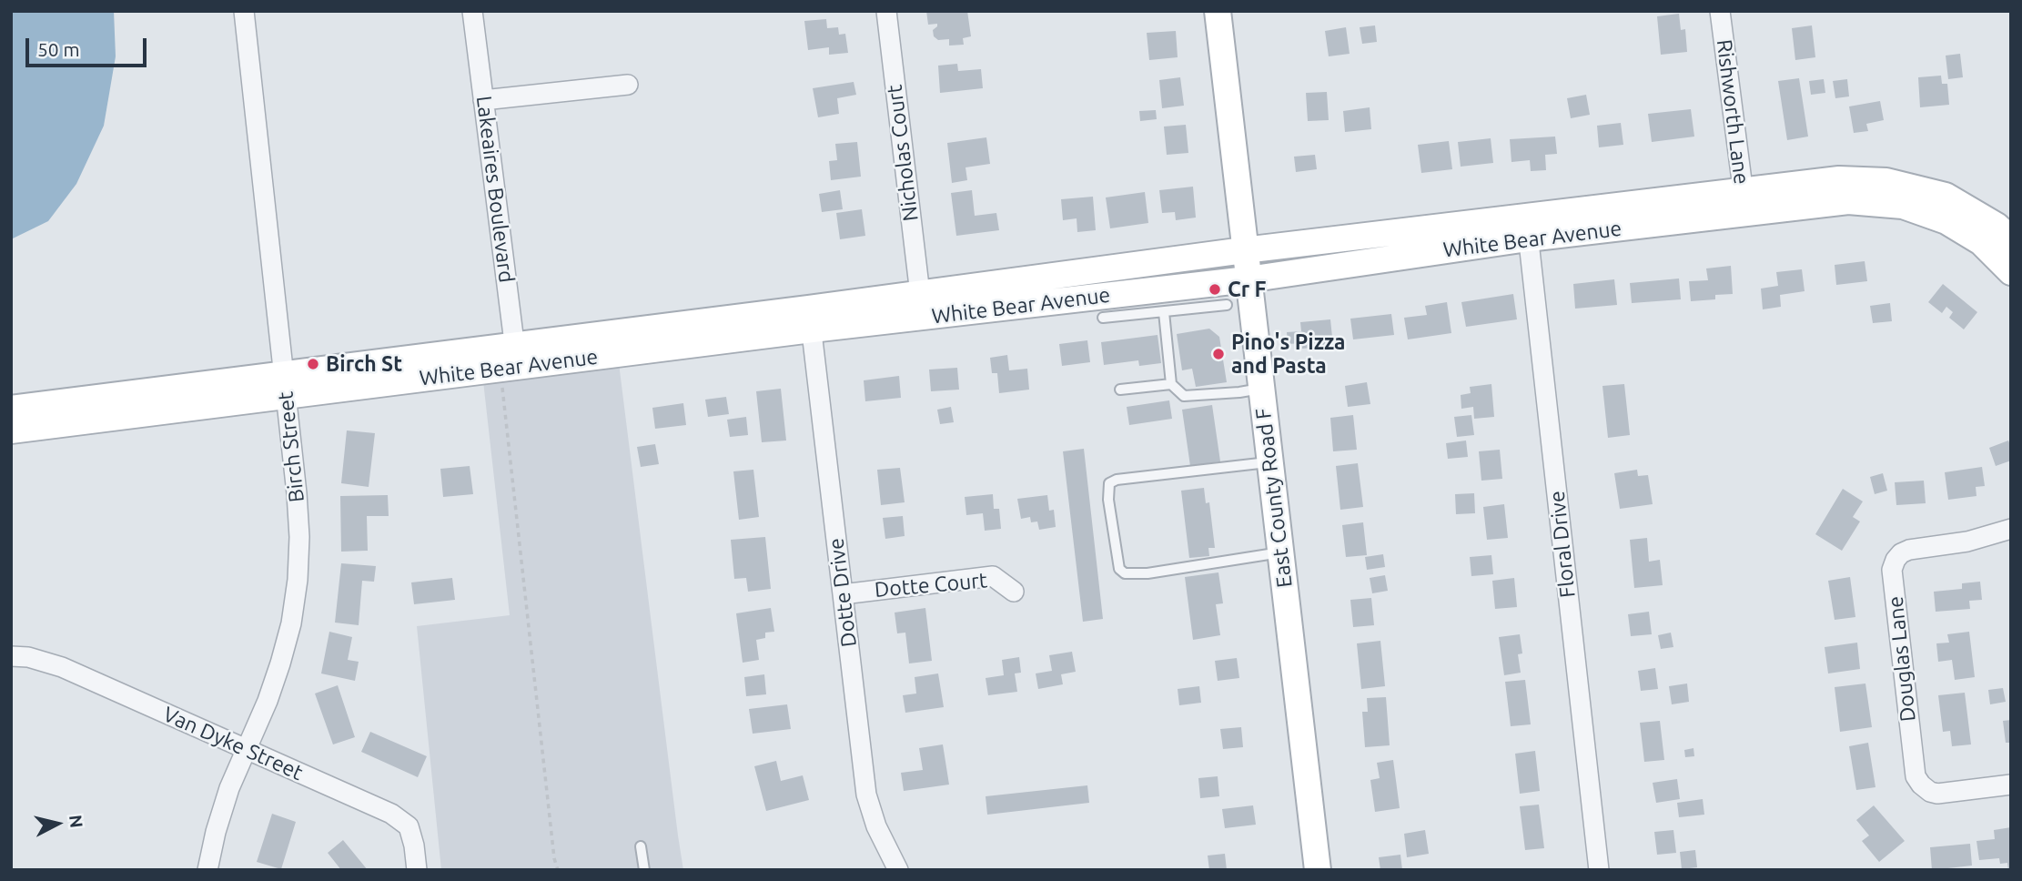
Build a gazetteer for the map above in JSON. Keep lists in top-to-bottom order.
{
  "streets": {
    "main road": ["White Bear Avenue", "East County Road F"],
    "street": [
      "Rishworth Lane",
      "Nicholas Court",
      "Lakeaires Boulevard",
      "Birch Street",
      "Floral Drive",
      "Dotte Court",
      "Dotte Drive",
      "Douglas Lane",
      "Van Dyke Street"
    ]
  },
  "crossings": [
    ["Rishworth Lane", "White Bear Avenue"],
    ["Nicholas Court", "White Bear Avenue"],
    ["Lakeaires Boulevard", "White Bear Avenue"],
    ["White Bear Avenue", "Birch Street"],
    ["White Bear Avenue", "East County Road F"],
    ["White Bear Avenue", "Floral Drive"],
    ["White Bear Avenue", "Dotte Drive"],
    ["Birch Street", "Van Dyke Street"],
    ["Dotte Court", "Dotte Drive"]
  ],
  "places": ["Cr F", "Pino's Pizza and Pasta", "Birch St"],
  "scale_bar": "50 m",
  "north": "right"
}
